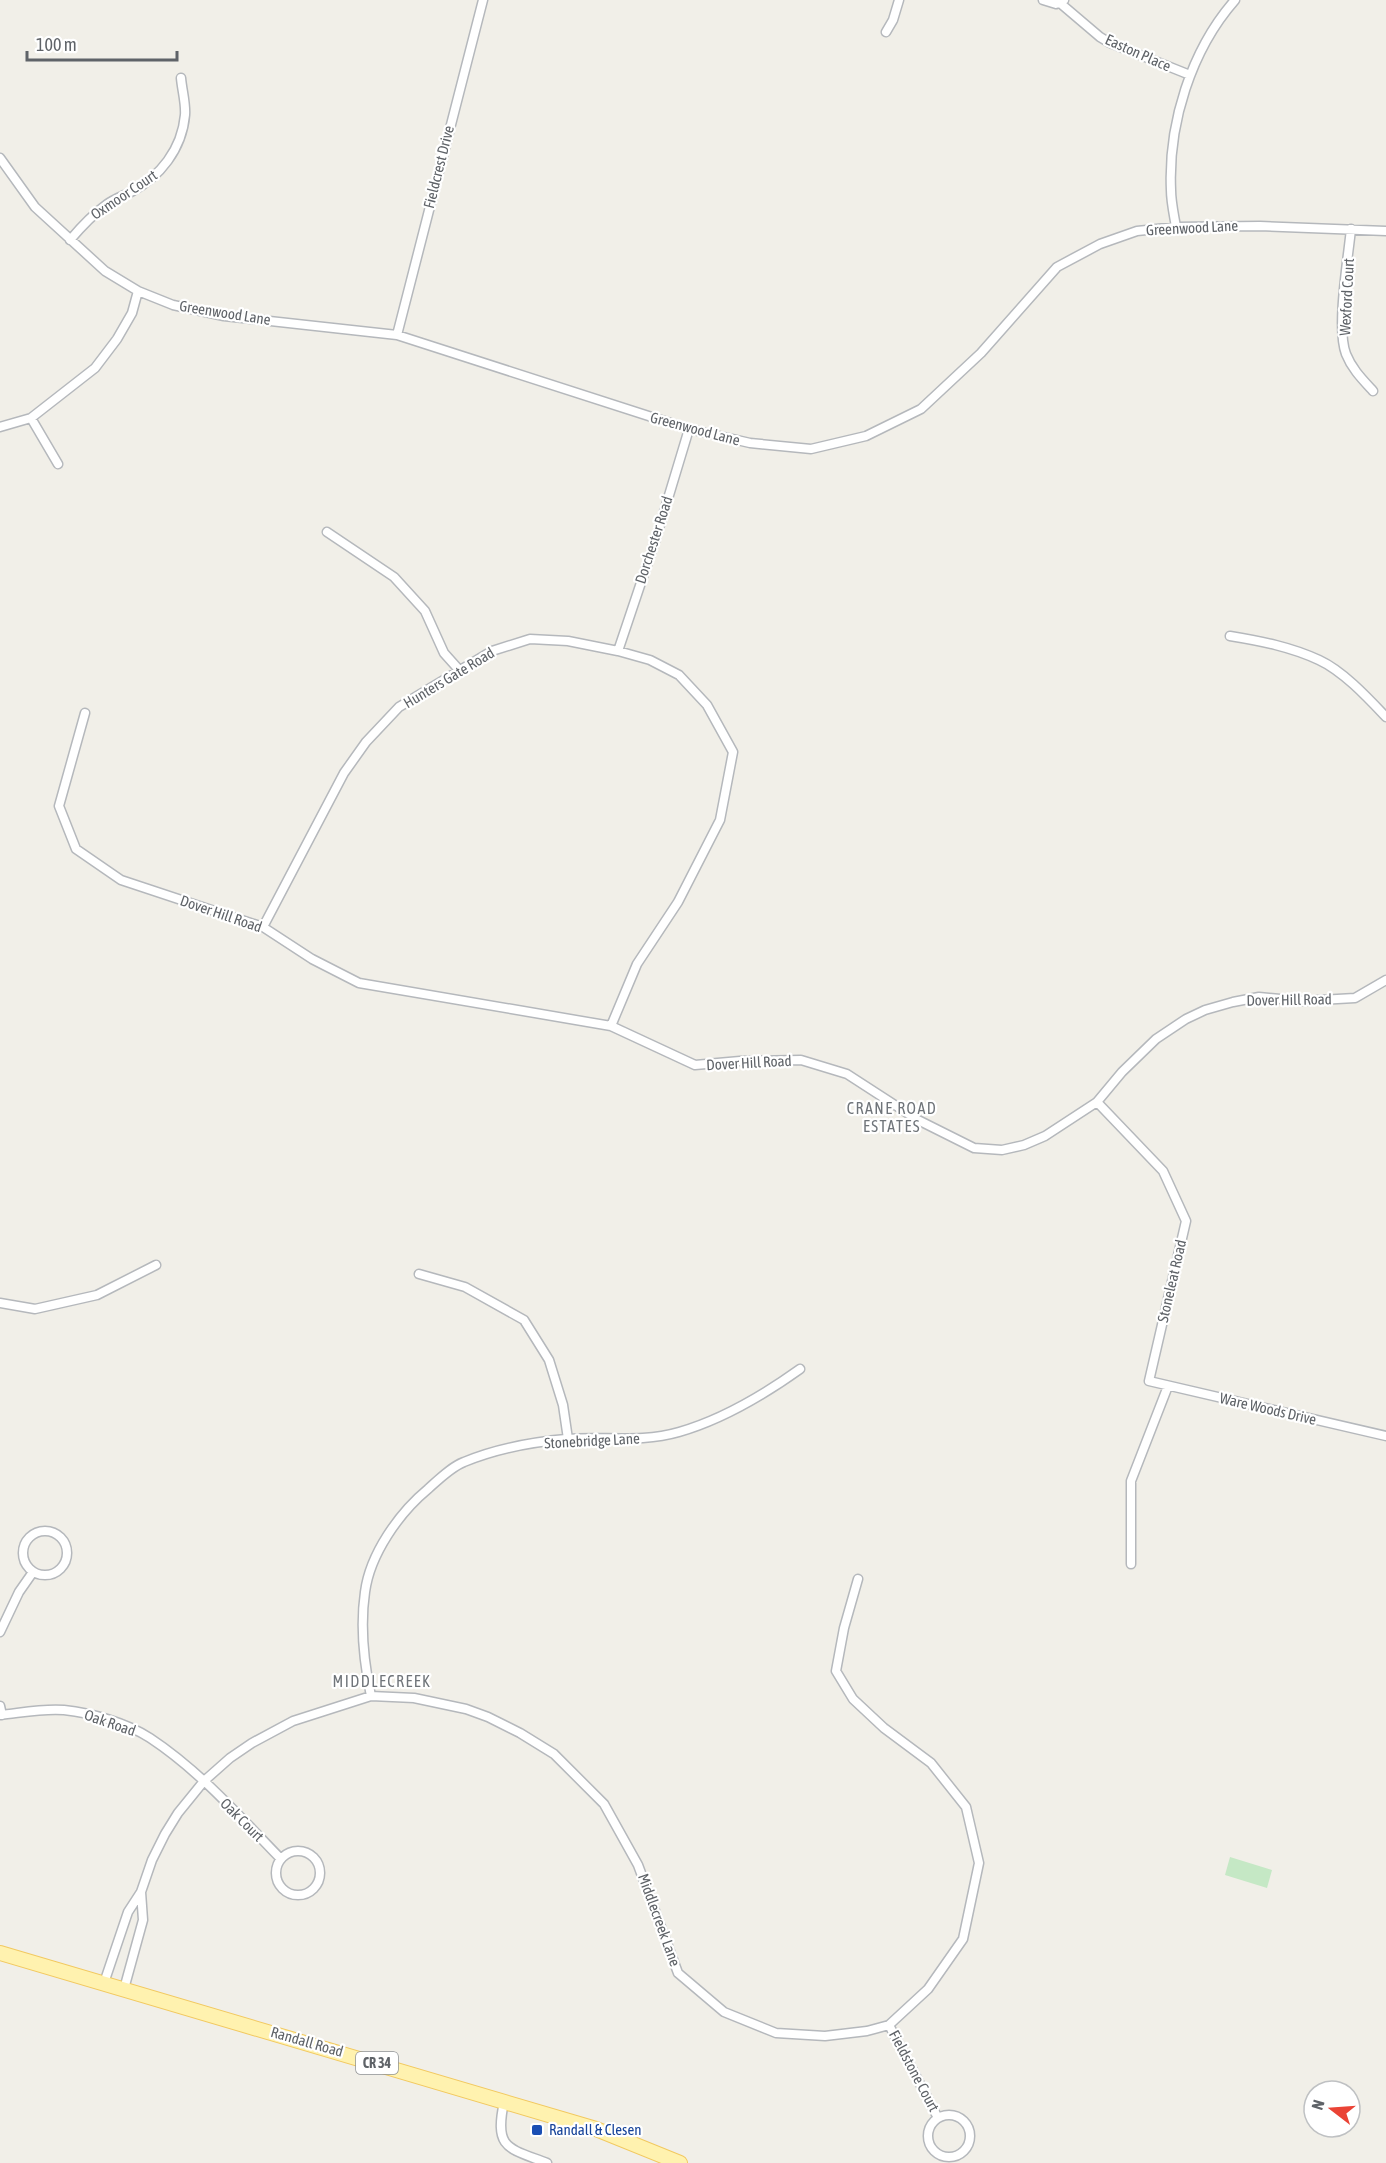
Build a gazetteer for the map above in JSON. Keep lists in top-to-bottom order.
{
  "streets": {
    "main road": ["Randall Road", "CR 34"],
    "street": [
      "Easton Place",
      "Fieldcrest Drive",
      "Oxmoor Court",
      "Greenwood Lane",
      "Wexford Court",
      "Dorchester Road",
      "Hunters Gate Road",
      "Dover Hill Road",
      "Stoneleat Road",
      "Ware Woods Drive",
      "Stonebridge Lane",
      "Oak Road",
      "Oak Court",
      "Middlecreek Lane",
      "Fieldstone Court"
    ]
  },
  "crossings": [
    ["Fieldcrest Drive", "Greenwood Lane"],
    ["Oxmoor Court", "Greenwood Lane"],
    ["Greenwood Lane", "Wexford Court"],
    ["Greenwood Lane", "Dorchester Road"],
    ["Dorchester Road", "Hunters Gate Road"],
    ["Hunters Gate Road", "Dover Hill Road"],
    ["Dover Hill Road", "Stoneleat Road"],
    ["Stoneleat Road", "Ware Woods Drive"],
    ["Stonebridge Lane", "Middlecreek Lane"],
    ["Oak Road", "Oak Court"],
    ["Oak Road", "Middlecreek Lane"],
    ["Oak Court", "Middlecreek Lane"],
    ["Middlecreek Lane", "Randall Road"],
    ["Middlecreek Lane", "Fieldstone Court"]
  ],
  "districts": ["CRANE ROAD ESTATES", "MIDDLECREEK"],
  "places": {
    "transit": ["Randall & Clesen"]
  },
  "scale_bar": "100 m",
  "north": "left"
}
